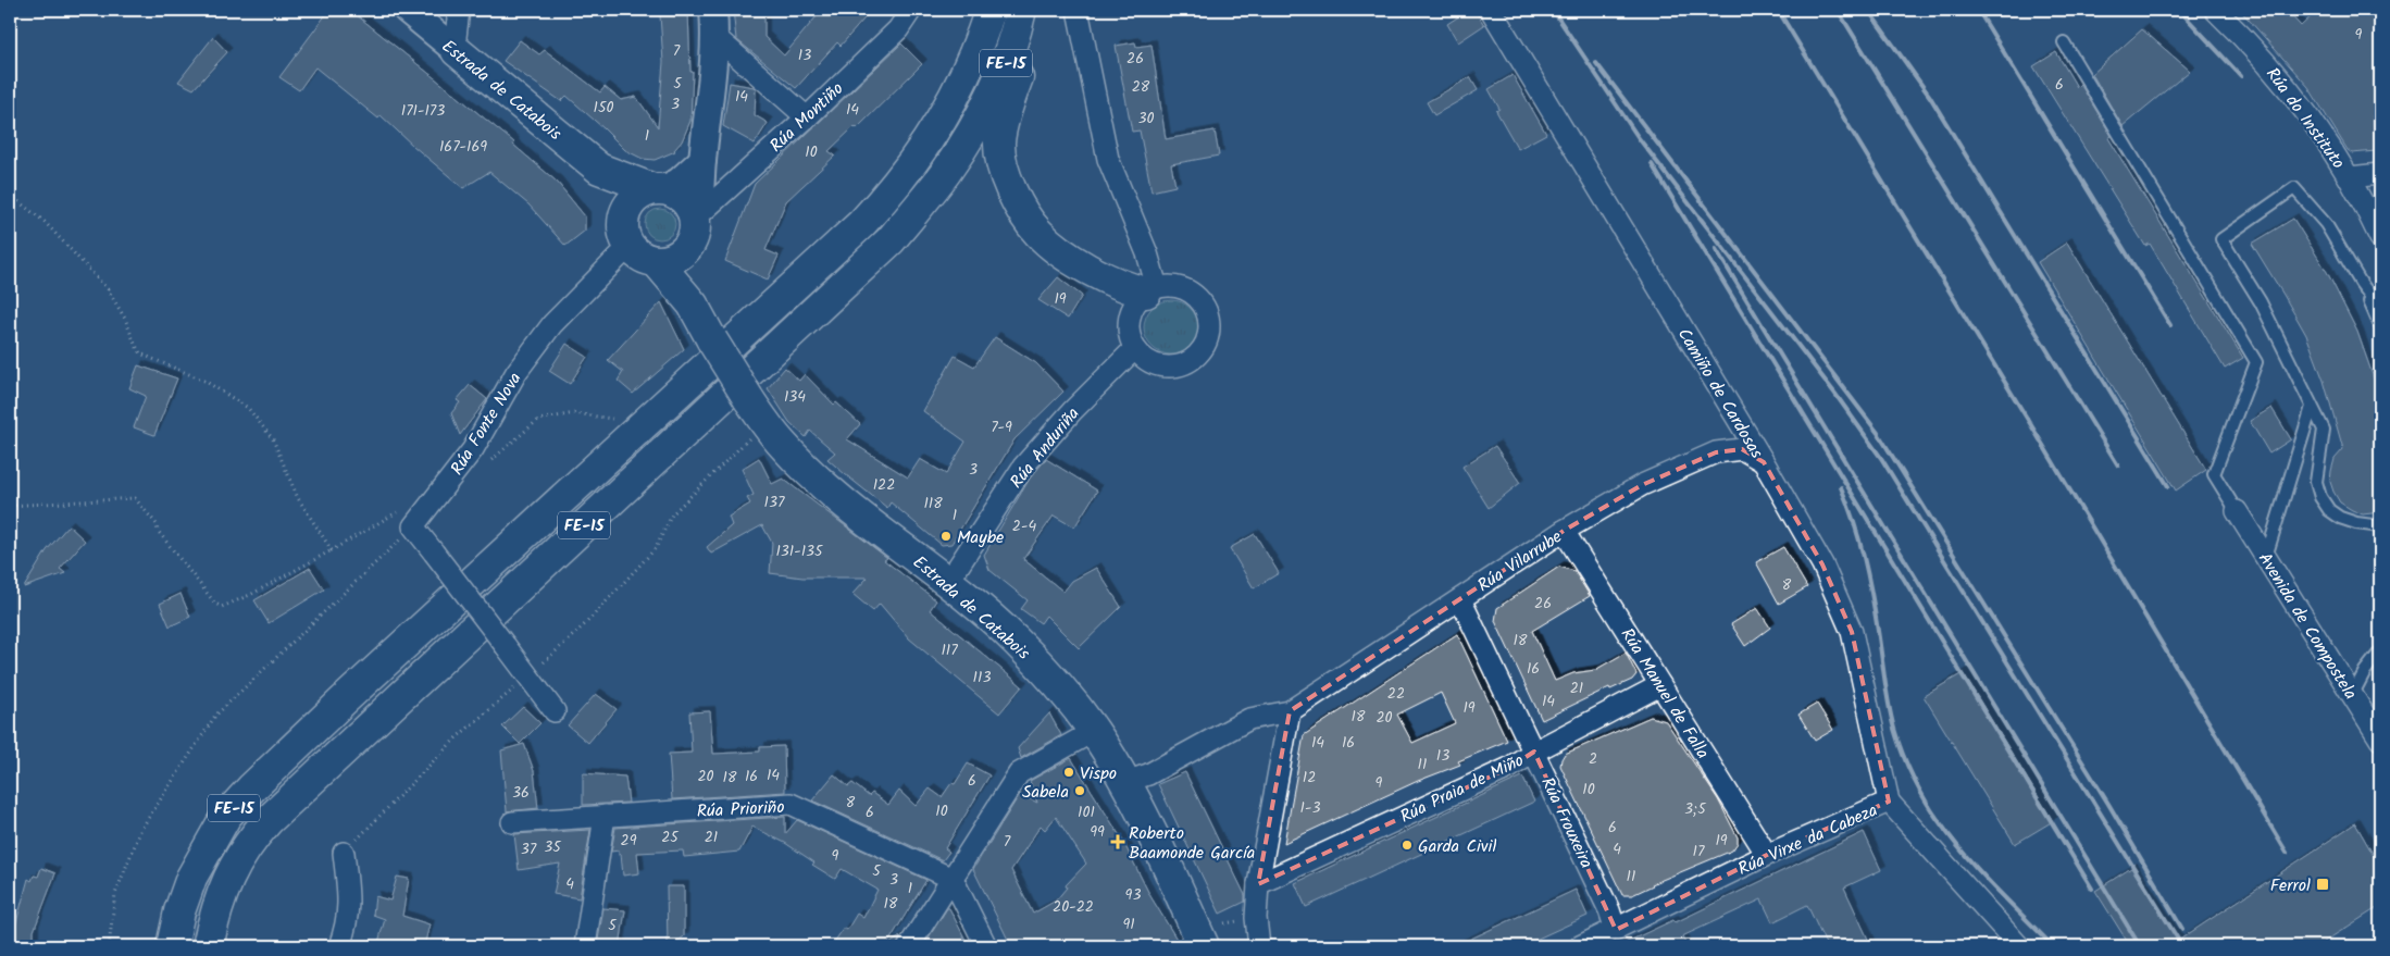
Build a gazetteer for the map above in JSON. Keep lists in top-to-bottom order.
{
  "streets": {
    "main road": ["FE-15", "Estrada de Catabois"],
    "street": [
      "Rúa Montiño",
      "Rúa do Instituto",
      "Camiño de Cardosas",
      "Rúa Fonte Nova",
      "Rúa Anduriña",
      "Rúa Vilarrube",
      "Avenida de Compostela",
      "Rúa Manuel de Falla",
      "Rúa Praia de Miño",
      "Rúa Prioriño",
      "Rúa Frouxeira",
      "Rúa Virxe da Cabeza"
    ]
  },
  "crossings": [
    ["Estrada de Catabois", "Rúa Montiño"],
    ["Estrada de Catabois", "Rúa Fonte Nova"],
    ["Estrada de Catabois", "Rúa Anduriña"],
    ["Estrada de Catabois", "Rúa Vilarrube"],
    ["Rúa Montiño", "Rúa Fonte Nova"],
    ["Camiño de Cardosas", "Rúa Vilarrube"],
    ["Camiño de Cardosas", "Rúa Virxe da Cabeza"],
    ["Rúa Vilarrube", "Rúa Manuel de Falla"],
    ["Rúa Vilarrube", "Rúa Frouxeira"],
    ["Rúa Manuel de Falla", "Rúa Praia de Miño"],
    ["Rúa Manuel de Falla", "Rúa Virxe da Cabeza"],
    ["Rúa Praia de Miño", "Rúa Frouxeira"],
    ["Rúa Frouxeira", "Rúa Virxe da Cabeza"]
  ],
  "places": {
    "other": [
      "Maybe",
      "Vispo",
      "Sabela",
      "Garda Civil"
    ],
    "health": ["Roberto Baamonde García"],
    "transit": ["Ferrol"]
  },
  "house_numbers": [
    "9",
    "7",
    "13",
    "26",
    "5",
    "6",
    "28",
    "14",
    "3",
    "150",
    "14",
    "171-173",
    "30",
    "1",
    "167-169",
    "10",
    "19",
    "134",
    "7-9",
    "3",
    "122",
    "137",
    "118",
    "1",
    "2-4",
    "131-135",
    "8",
    "26",
    "18",
    "117",
    "16",
    "113",
    "21",
    "22",
    "14",
    "19",
    "18",
    "20",
    "14",
    "16",
    "13",
    "2",
    "11",
    "14",
    "20",
    "16",
    "18",
    "12",
    "6",
    "9",
    "10",
    "36",
    "8",
    "1-3",
    "3;5",
    "10",
    "6",
    "101",
    "6",
    "99",
    "25",
    "21",
    "29",
    "19",
    "7",
    "35",
    "37",
    "4",
    "17",
    "9",
    "5",
    "11",
    "3",
    "4",
    "1",
    "93",
    "18",
    "20-22",
    "91",
    "5"
  ]
}
